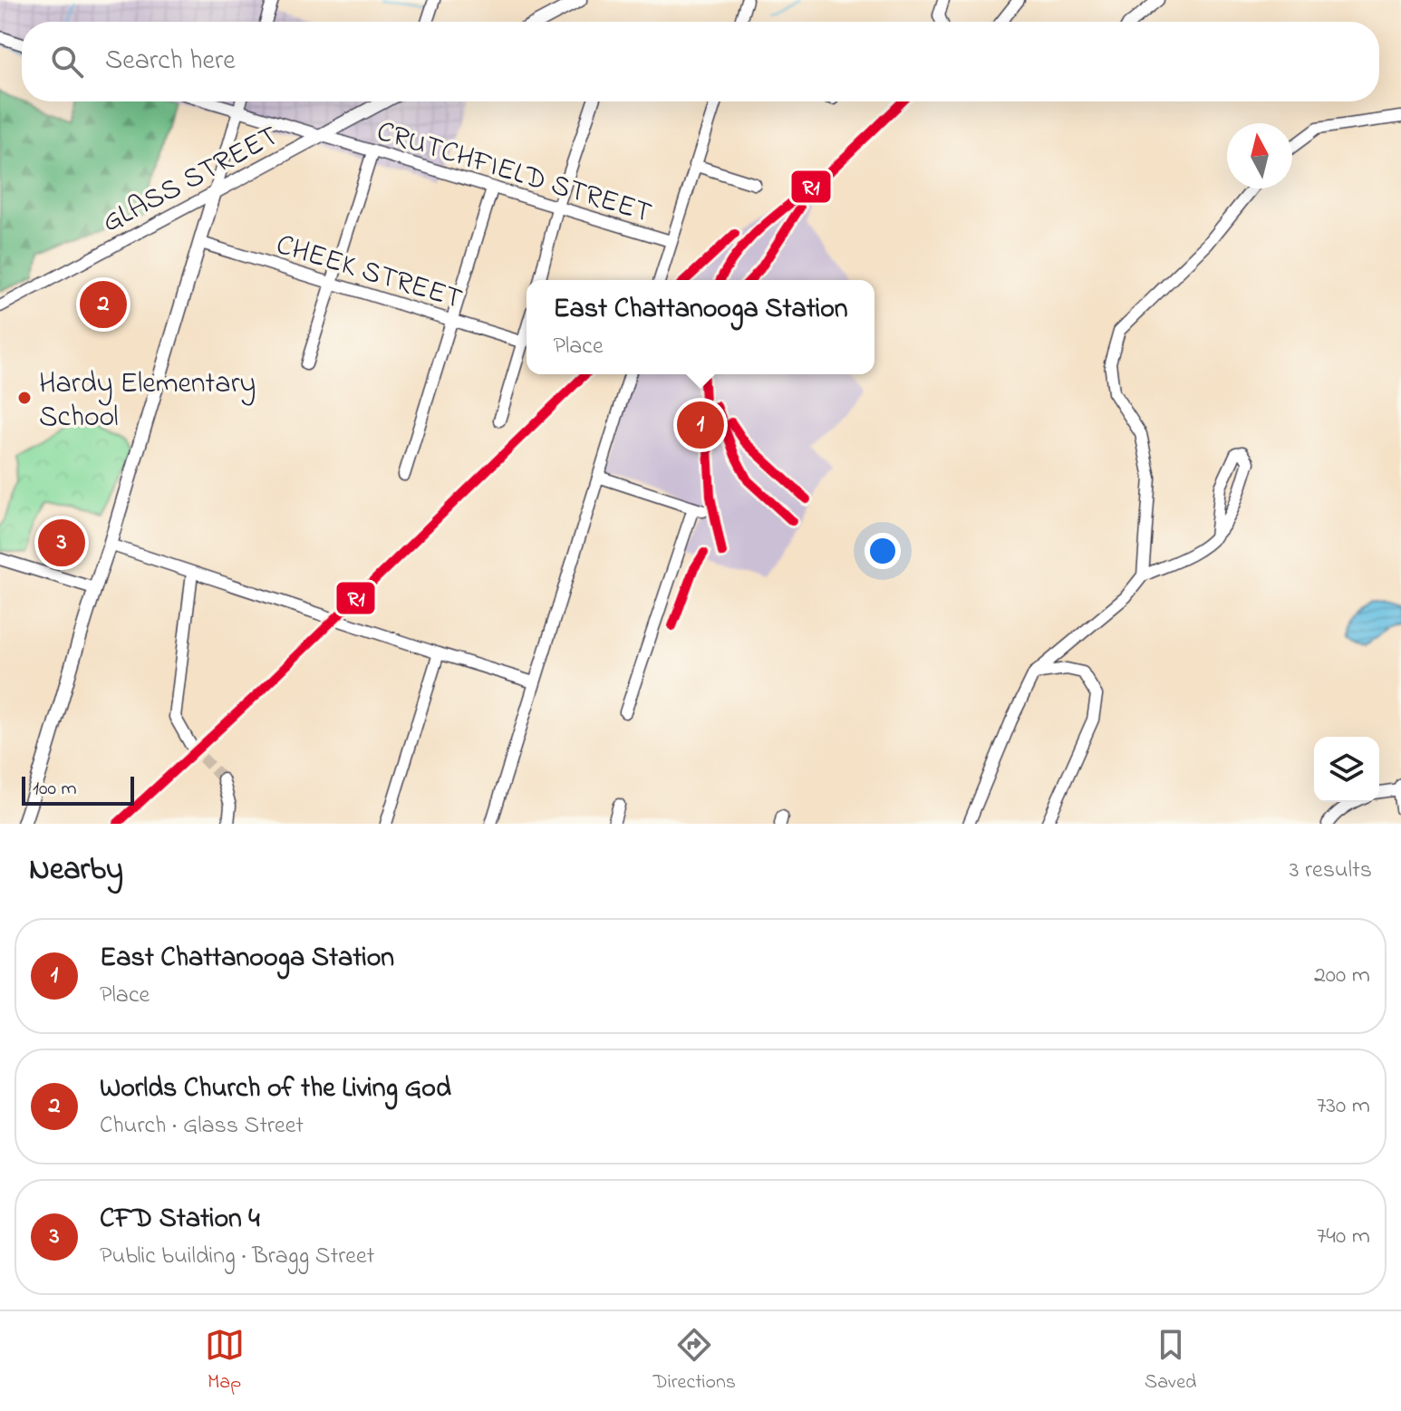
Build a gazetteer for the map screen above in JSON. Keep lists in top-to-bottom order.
{
  "streets": {
    "main road": ["GLASS STREET"],
    "street": ["CRUTCHFIELD STREET", "CHEEK STREET"]
  },
  "crossings": [
    ["CRUTCHFIELD STREET", "GLASS STREET"]
  ],
  "places": ["Hardy Elementary School"],
  "lines": ["transit line R1"],
  "scale_bar": "100 m",
  "north": "top",
  "page": {
    "search": "Search here",
    "pins": ["2", "1", "3"],
    "popup": ["East Chattanooga Station", "Place"],
    "scale": "100 m",
    "heading": ["Nearby", "3 results"],
    "list": [
      {
        "mark": "1",
        "name": "East Chattanooga Station",
        "note": "Place",
        "value": "200 m"
      },
      {
        "mark": "2",
        "name": "Worlds Church of the Living God",
        "note": "Church · Glass Street",
        "value": "730 m"
      },
      {
        "mark": "3",
        "name": "CFD Station 4",
        "note": "Public building · Bragg Street",
        "value": "740 m"
      }
    ],
    "nav": ["Map", "Directions", "Saved"]
  }
}
